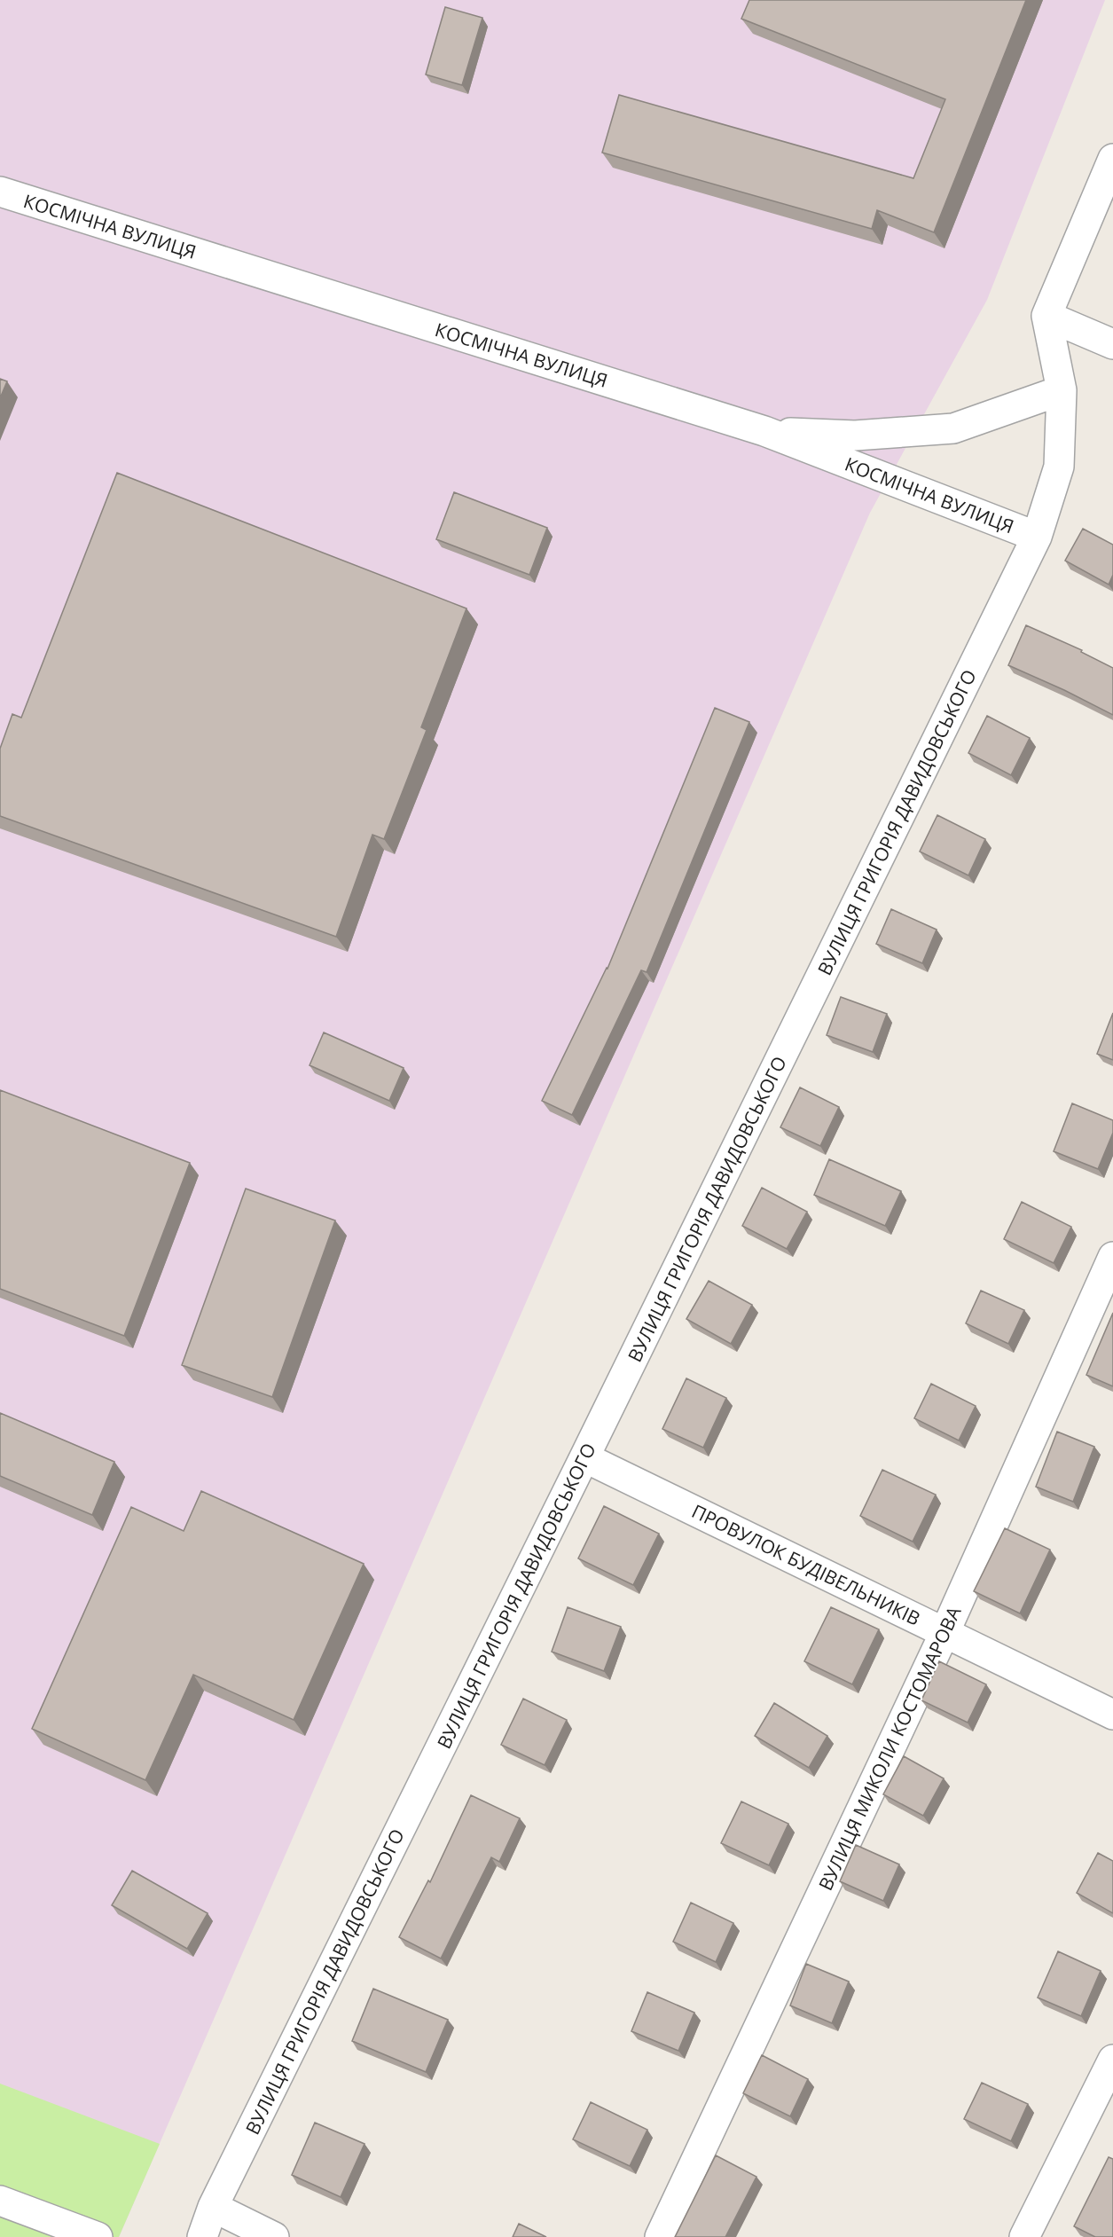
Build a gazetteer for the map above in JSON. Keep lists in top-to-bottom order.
{
  "streets": {
    "street": [
      "КОСМІЧНА ВУЛИЦЯ",
      "ВУЛИЦЯ ГРИГОРІЯ ДАВИДОВСЬКОГО",
      "ПРОВУЛОК БУДІВЕЛЬНИКІВ",
      "ВУЛИЦЯ МИКОЛИ КОСТОМАРОВА"
    ]
  },
  "crossings": [
    ["КОСМІЧНА ВУЛИЦЯ", "ВУЛИЦЯ ГРИГОРІЯ ДАВИДОВСЬКОГО"],
    ["ВУЛИЦЯ ГРИГОРІЯ ДАВИДОВСЬКОГО", "ПРОВУЛОК БУДІВЕЛЬНИКІВ"],
    ["ПРОВУЛОК БУДІВЕЛЬНИКІВ", "ВУЛИЦЯ МИКОЛИ КОСТОМАРОВА"]
  ]
}
